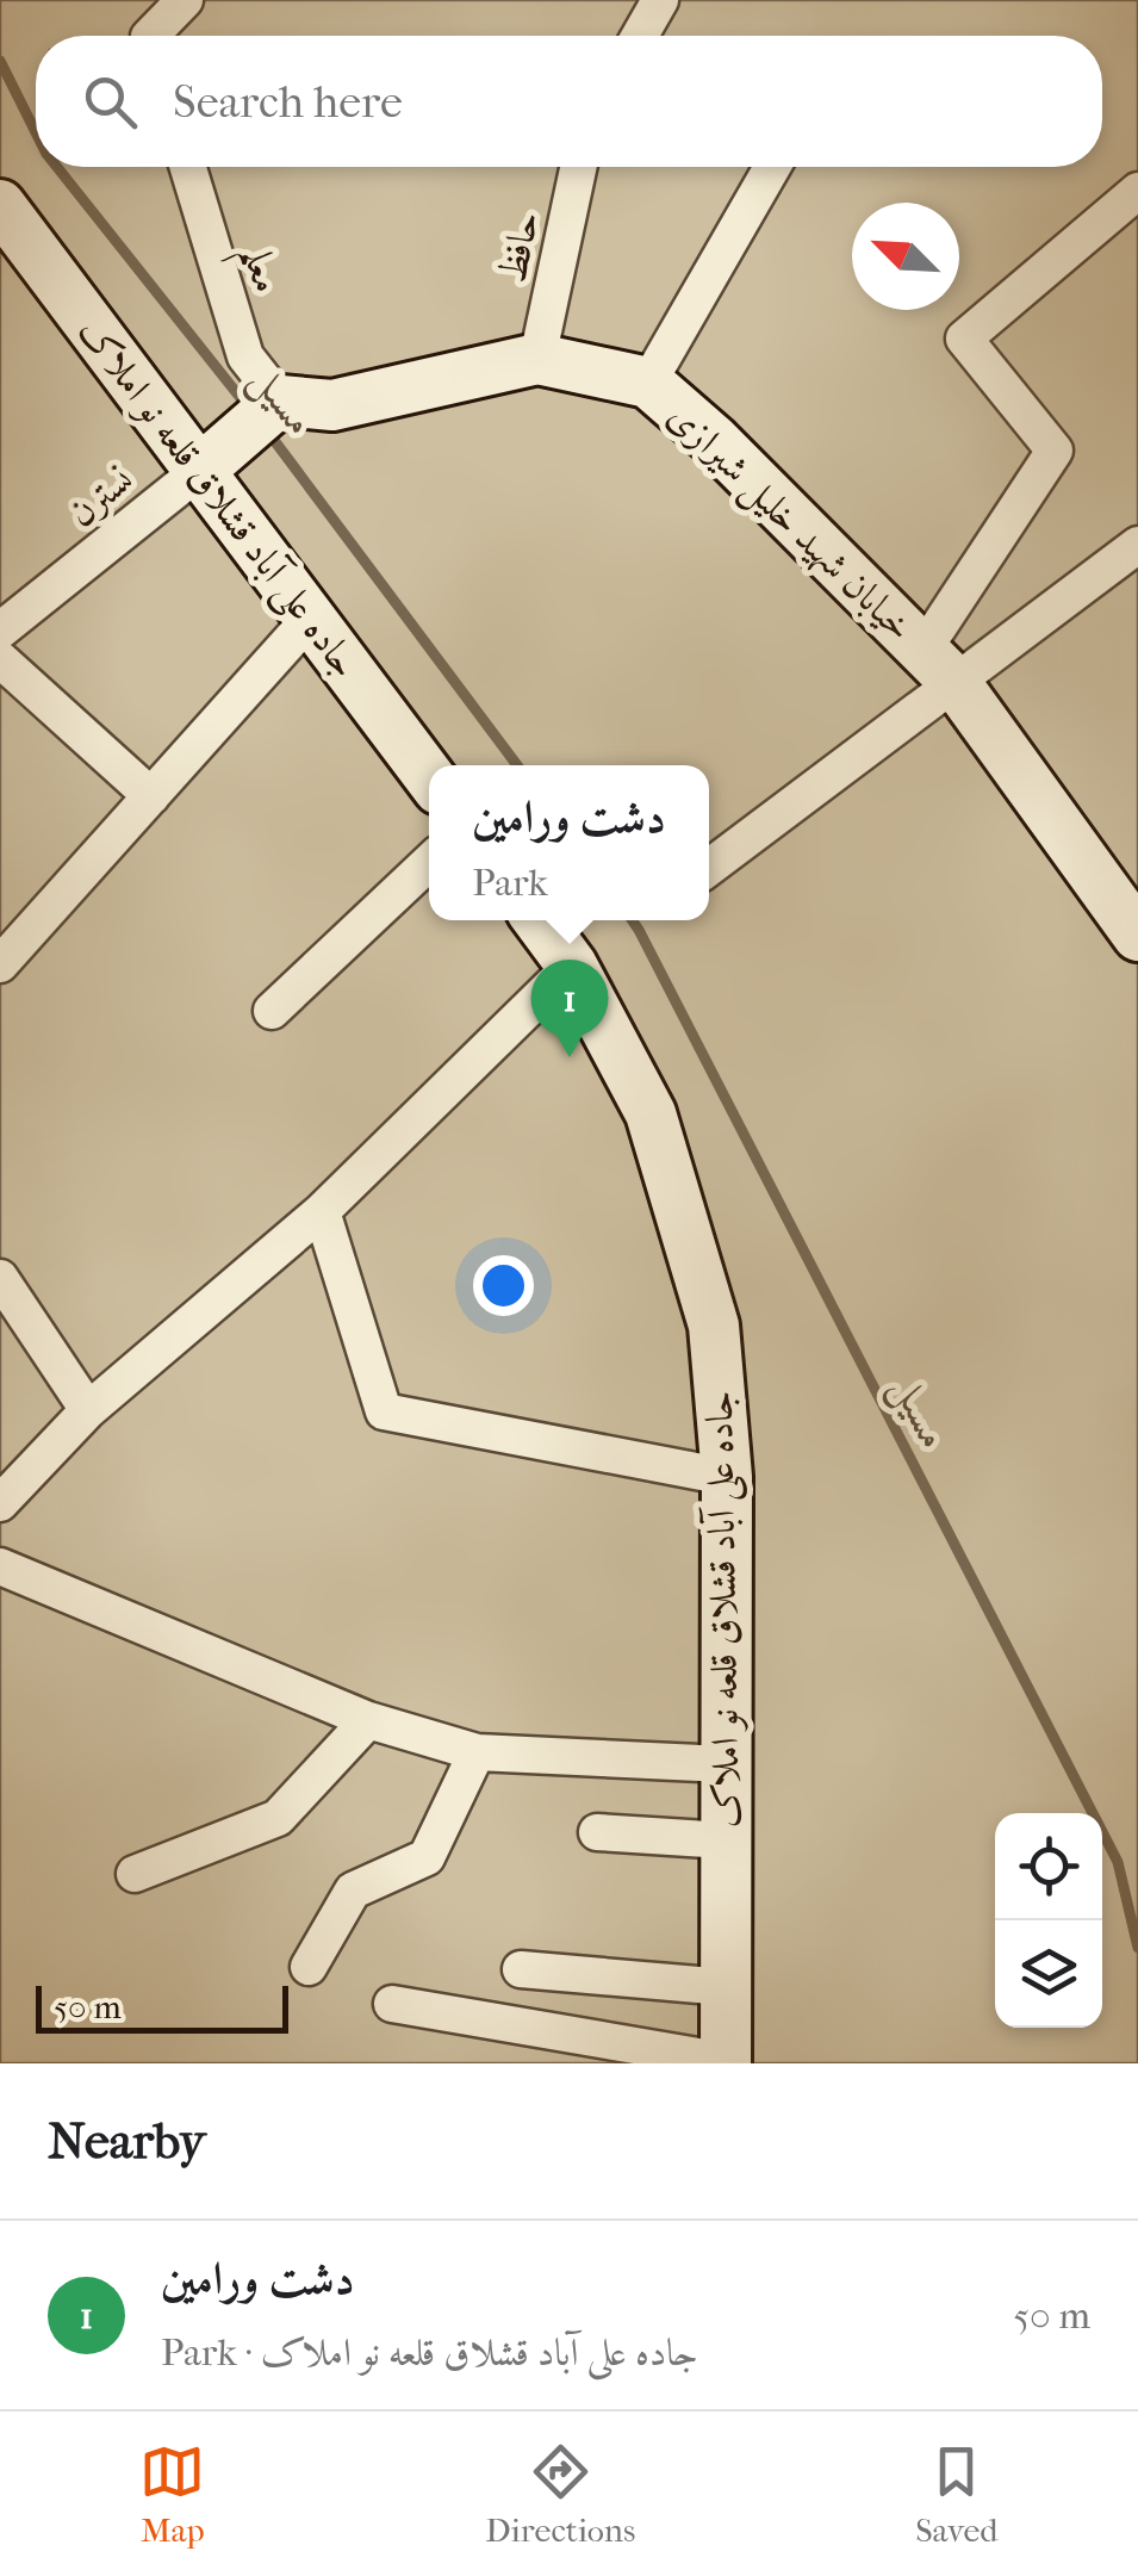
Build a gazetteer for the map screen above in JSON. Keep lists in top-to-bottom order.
{
  "streets": {
    "street": [
      "حافظ",
      "معلم",
      "نسترن",
      "جاده علی آباد قشلاق قلعه نو املاک",
      "خیابان شهید خلیل شیرازی"
    ]
  },
  "crossings": [
    ["حافظ", "خیابان شهید خلیل شیرازی"],
    ["معلم", "خیابان شهید خلیل شیرازی"],
    ["نسترن", "جاده علی آباد قشلاق قلعه نو املاک"]
  ],
  "water": ["مسیل"],
  "scale_bar": "50 m",
  "north": "top left",
  "page": {
    "search": "Search here",
    "popup": ["دشت ورامین", "Park"],
    "pins": "1",
    "scale": "50 m",
    "heading": "Nearby",
    "list": [
      {
        "mark": "1",
        "name": "دشت ورامین",
        "note": "Park · جاده علی آباد قشلاق قلعه نو املاک",
        "value": "50 m"
      }
    ],
    "nav": ["Map", "Directions", "Saved"]
  }
}
